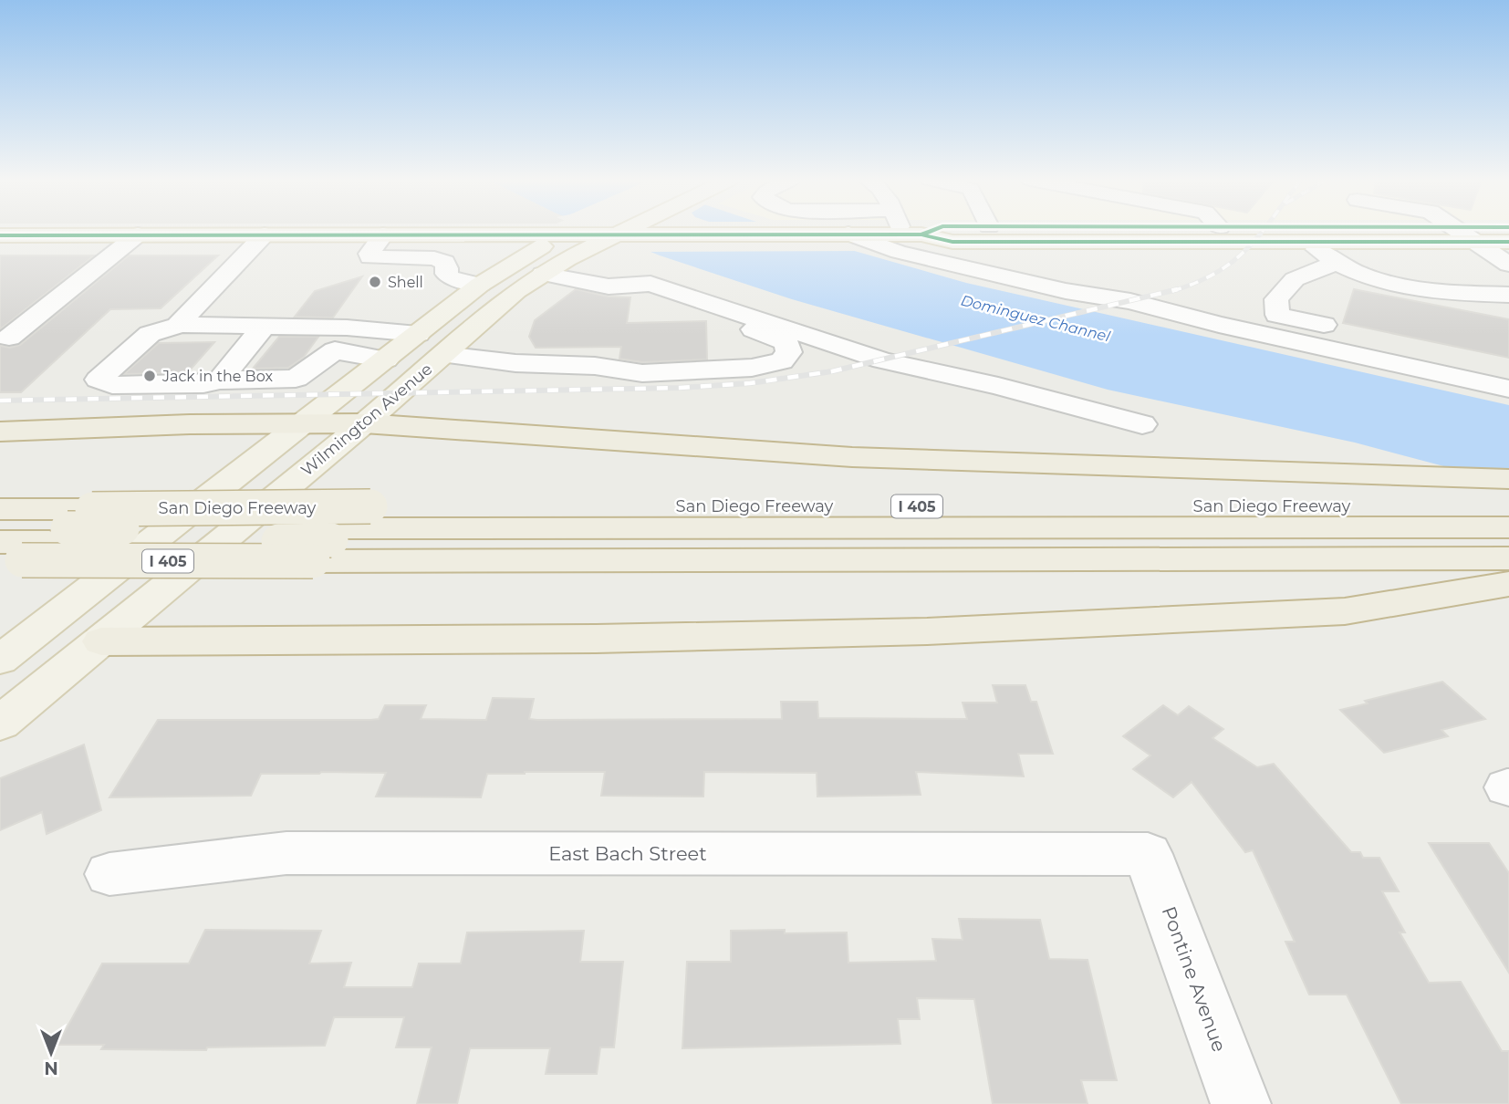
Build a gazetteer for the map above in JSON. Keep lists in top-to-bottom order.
{
  "streets": {
    "highway": ["San Diego Freeway", "I 405"],
    "main road": ["Wilmington Avenue"],
    "street": ["East Bach Street", "Pontine Avenue"]
  },
  "crossings": [
    ["East Bach Street", "Pontine Avenue"]
  ],
  "water": ["Dominguez Channel"],
  "places": ["Shell", "Jack in the Box"],
  "north": "bottom"
}
